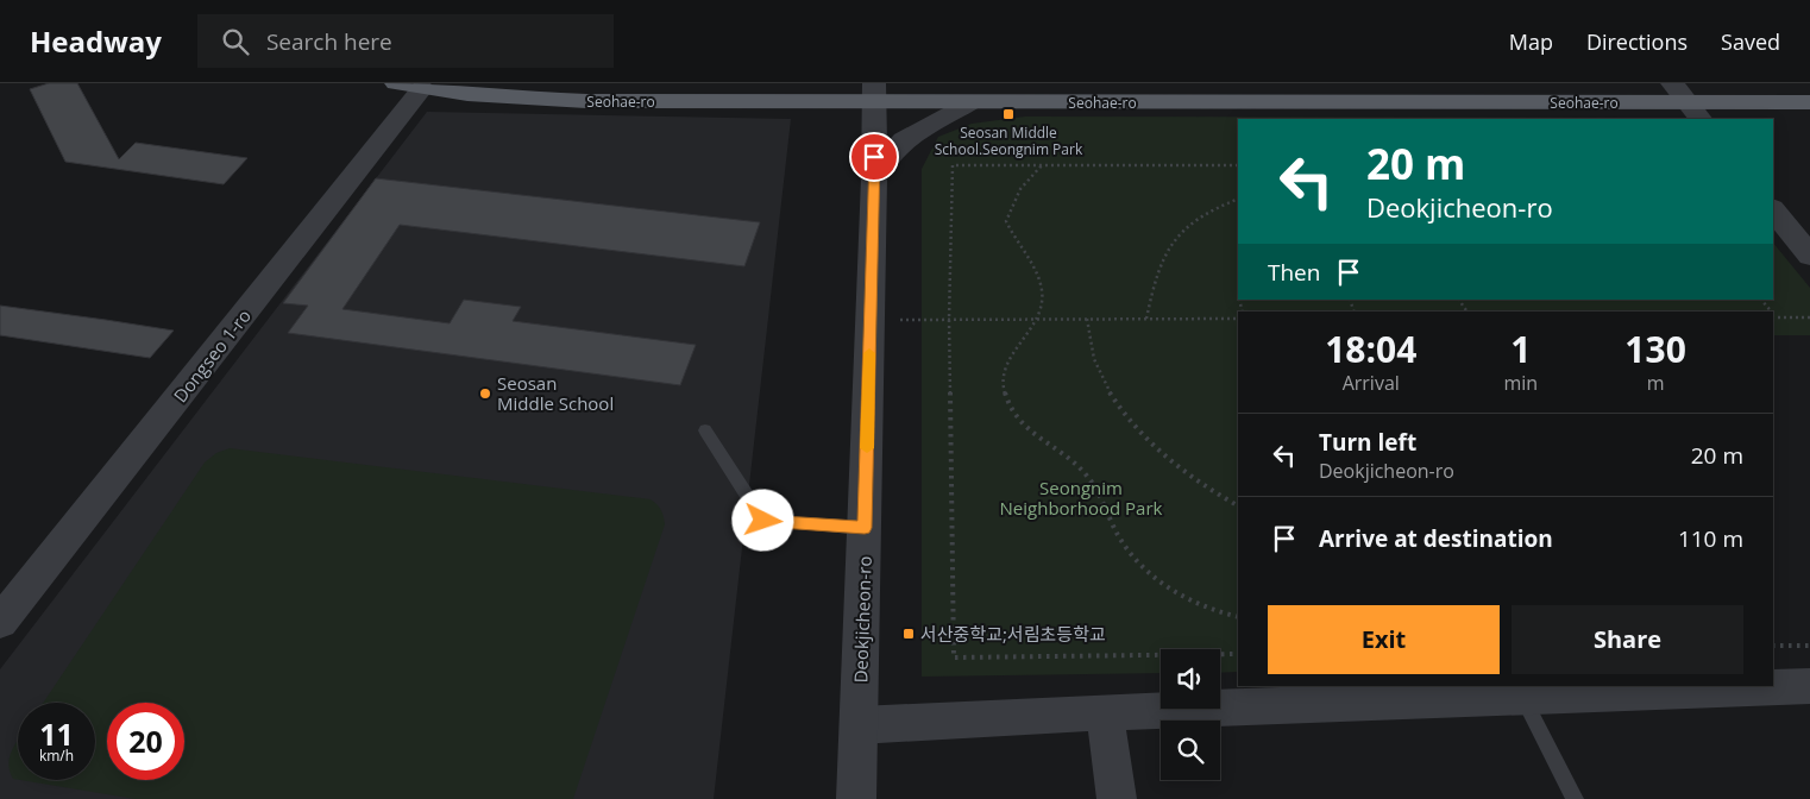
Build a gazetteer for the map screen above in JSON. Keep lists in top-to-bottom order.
{
  "streets": {
    "main road": ["Seohae-ro"],
    "street": ["Dongseo 1-ro", "Deokjicheon-ro"]
  },
  "crossings": [
    ["Seohae-ro", "Dongseo 1-ro"],
    ["Seohae-ro", "Deokjicheon-ro"]
  ],
  "parks": ["Seongnim Neighborhood Park"],
  "places": {
    "transit": ["Seosan Middle School.Seongnim Park", "서산중학교;서림초등학교"],
    "other": ["Seosan Middle School"]
  },
  "page": {
    "header": "Headway",
    "search": "Search here",
    "nav": ["Map", "Directions", "Saved"],
    "turn": ["20 m", "Deokjicheon-ro"],
    "then": "Then",
    "eta": [
      "18:04",
      "Arrival",
      "1",
      "min",
      "130",
      "m"
    ],
    "list": [
      {
        "name": "Turn left",
        "note": "Deokjicheon-ro",
        "value": "20 m"
      },
      {
        "name": "Arrive at destination",
        "value": "110 m"
      }
    ],
    "buttons": ["Exit", "Share"],
    "speed": "11 km/h",
    "limit": "20"
  }
}
